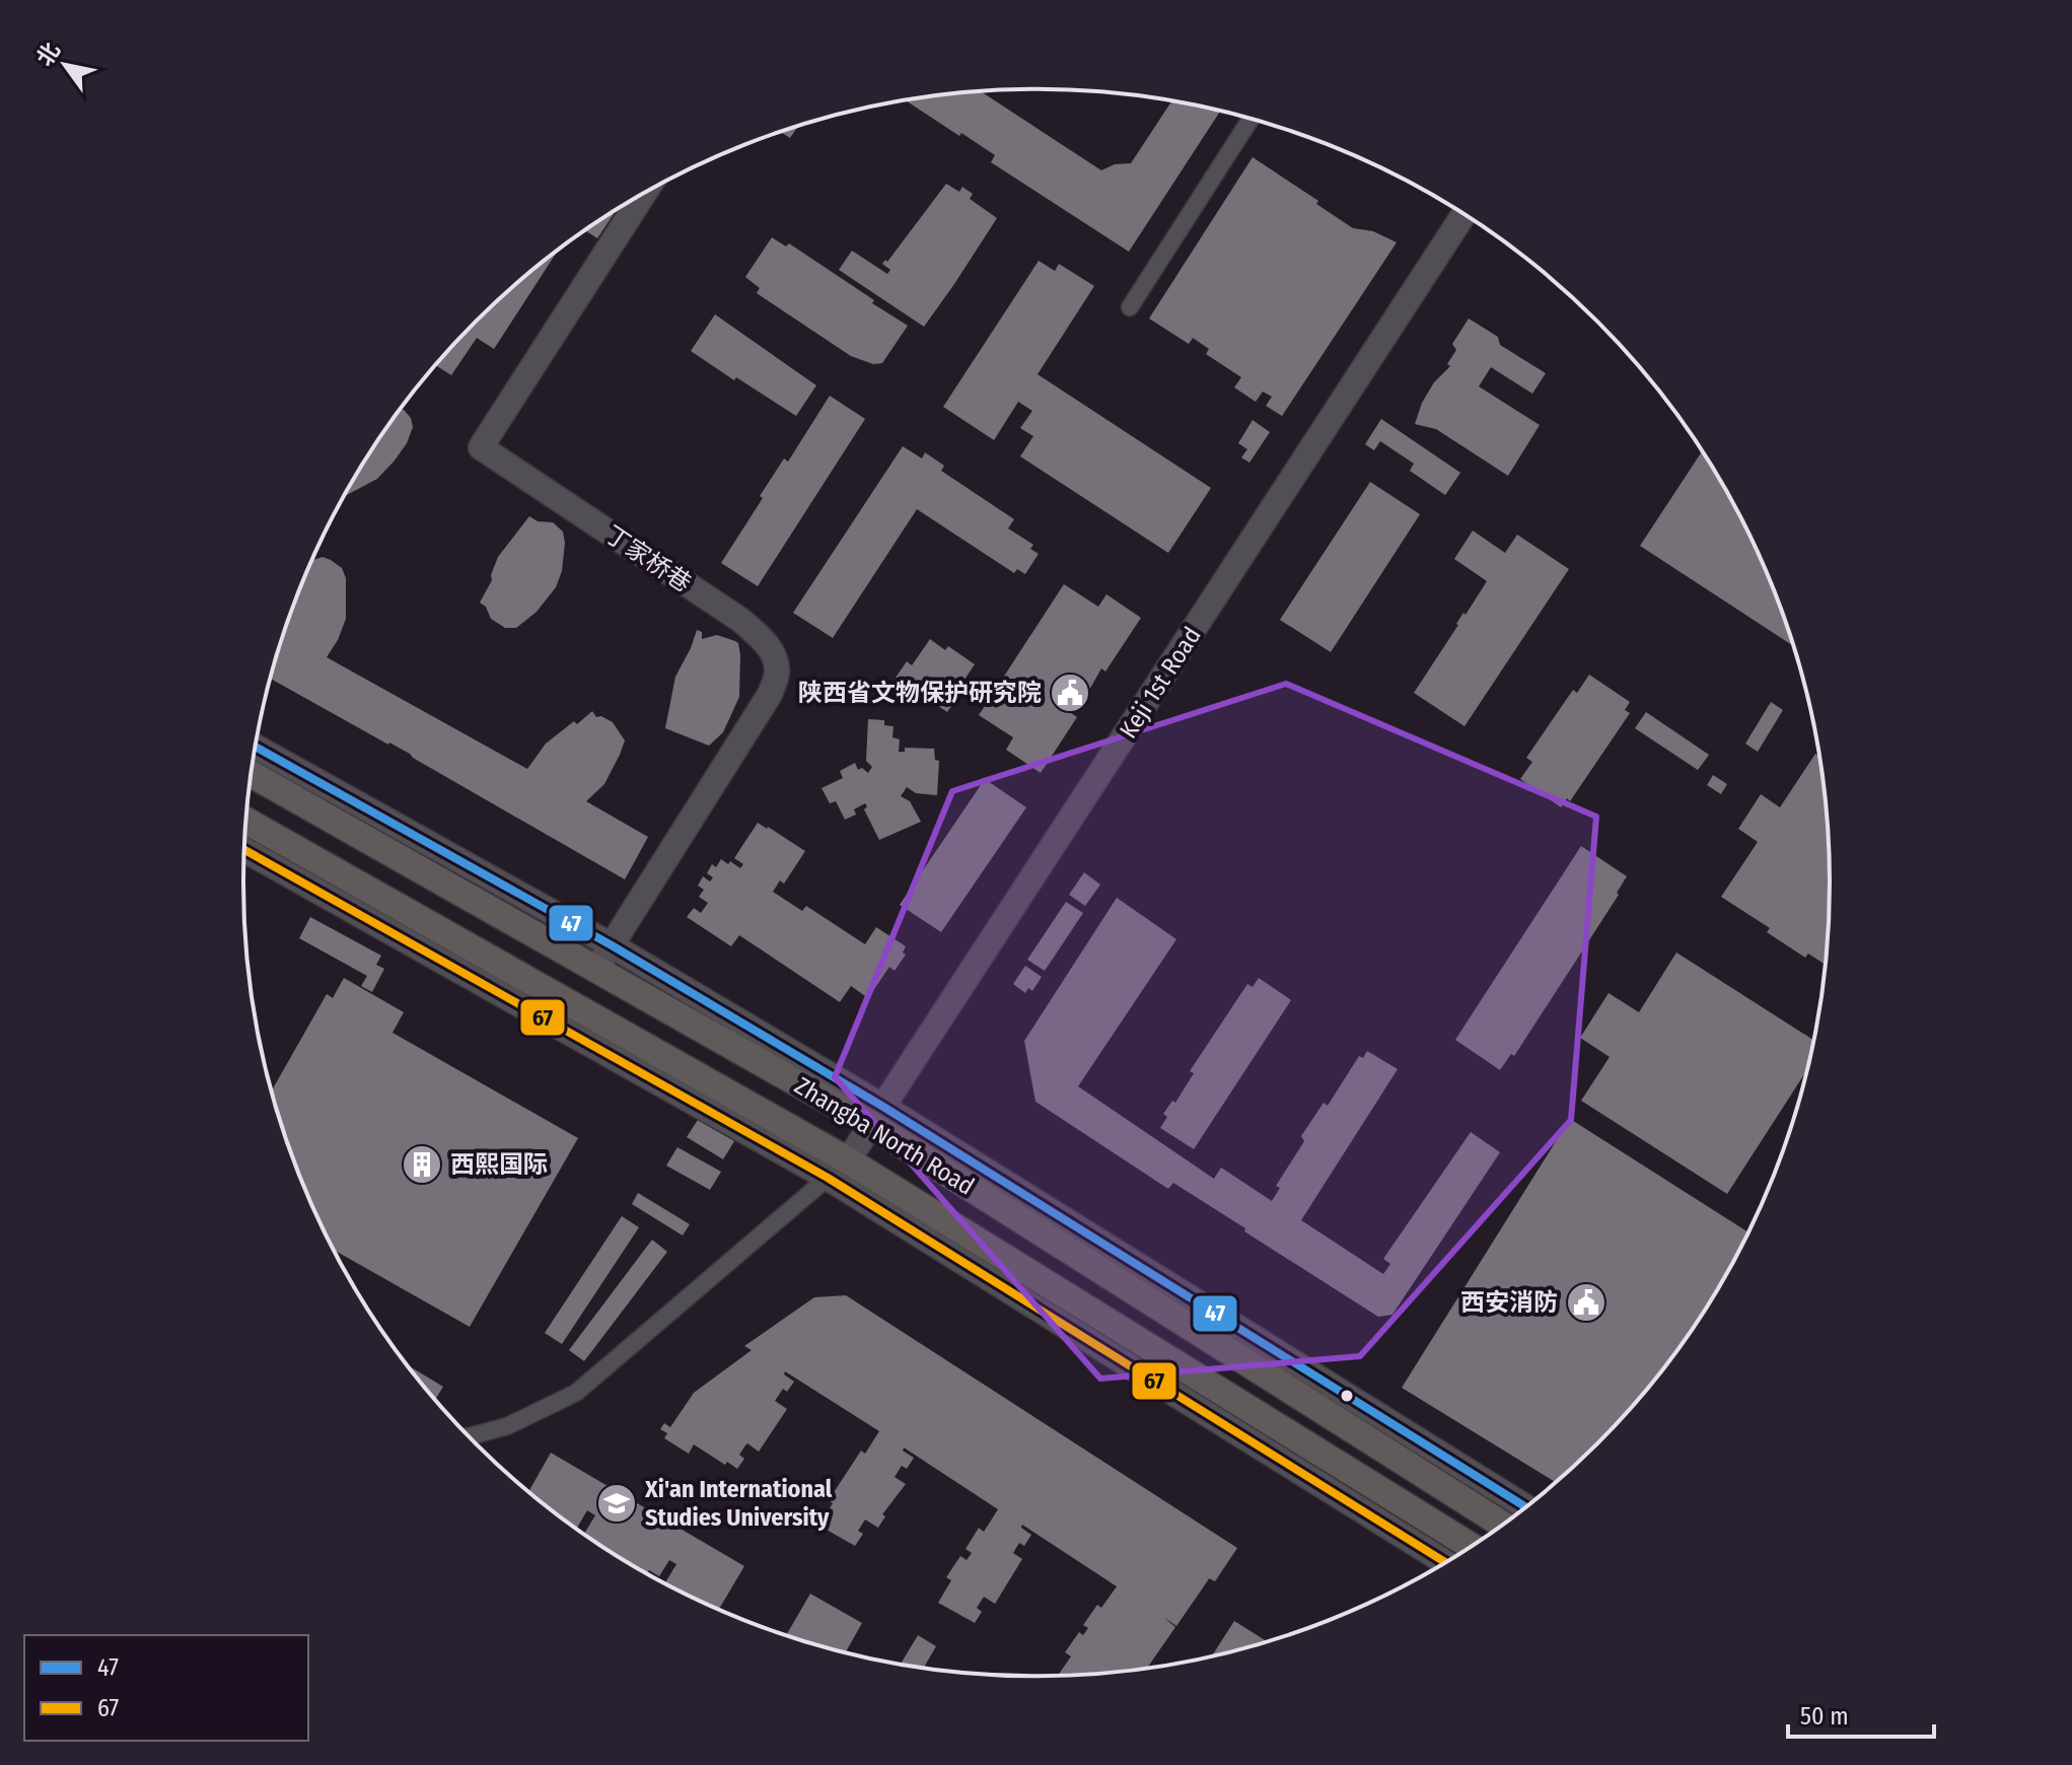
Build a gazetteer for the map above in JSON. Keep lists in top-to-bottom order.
{
  "streets": {
    "main road": ["丁家桥巷", "Keji 1st Road", "Zhangba North Road"]
  },
  "crossings": [
    ["丁家桥巷", "Zhangba North Road"],
    ["Keji 1st Road", "Zhangba North Road"]
  ],
  "places": {
    "public building": ["陕西省文物保护研究院", "西安消防"],
    "building": ["西熙国际"],
    "school or university": ["Xi'an International Studies University"]
  },
  "lines": ["transit line 47", "transit line 67"],
  "legend": ["47", "67"],
  "scale_bar": "50 m",
  "north": "top left"
}
